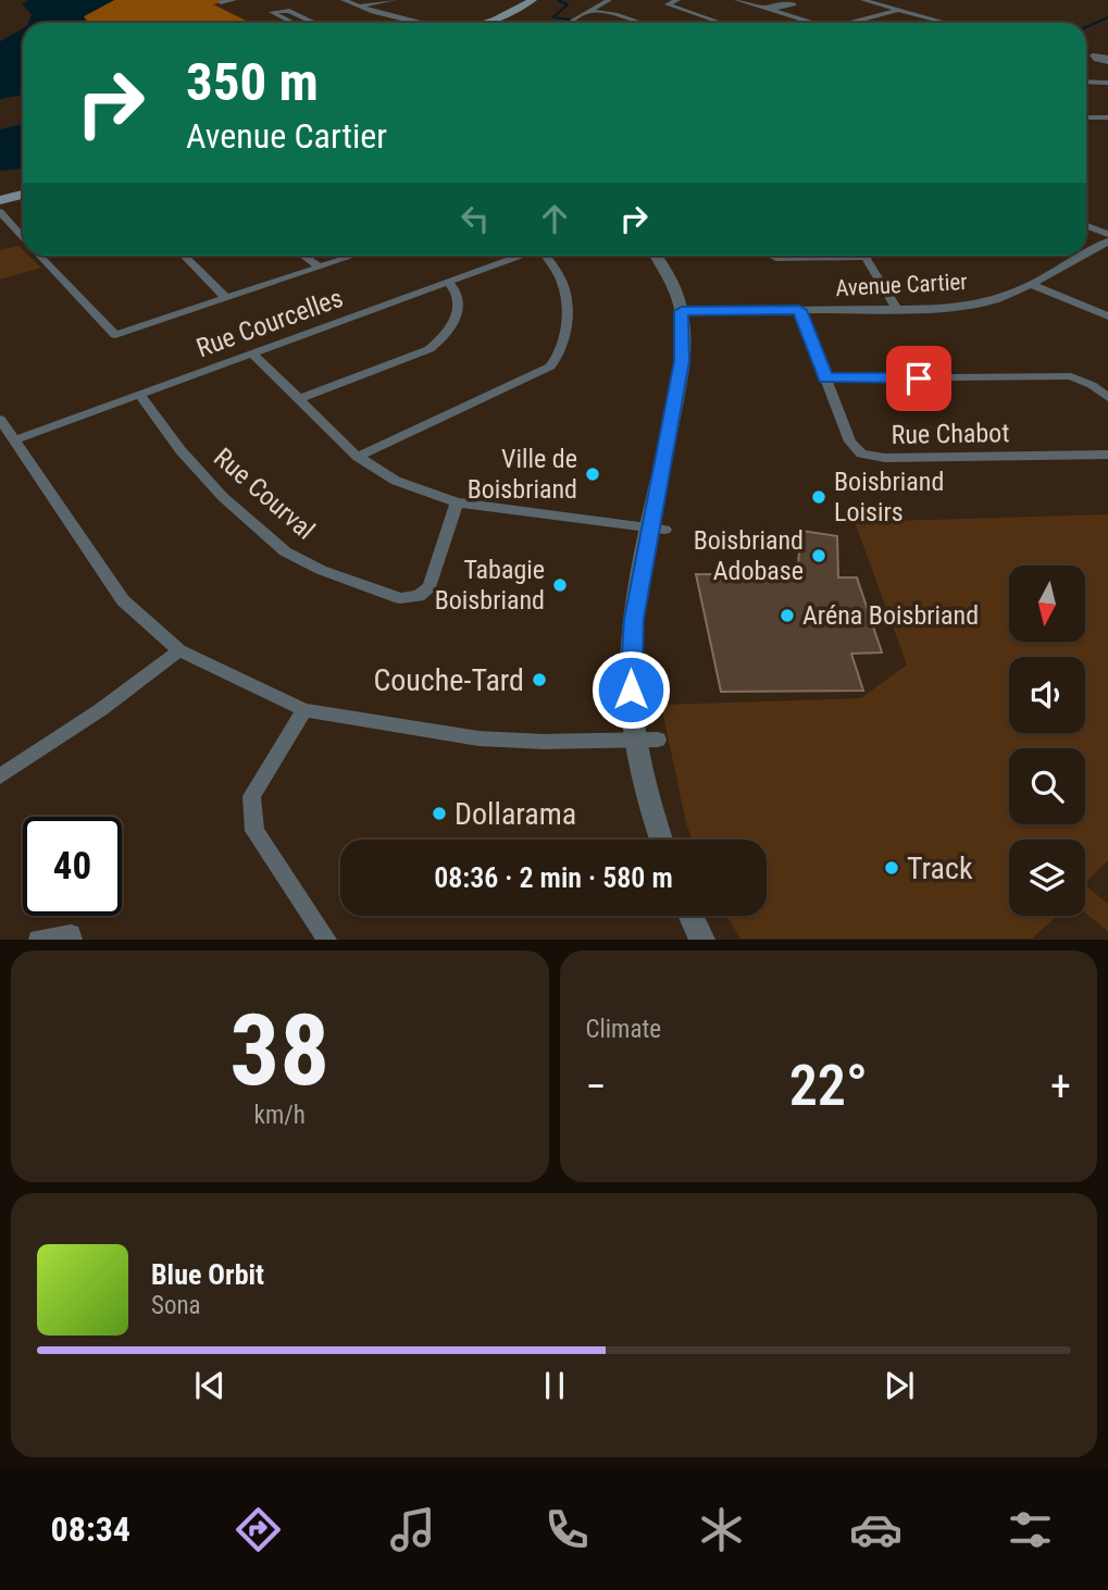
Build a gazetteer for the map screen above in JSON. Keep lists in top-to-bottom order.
{
  "streets": {
    "street": [
      "Avenue Cartier",
      "Rue Courcelles",
      "Rue Chabot",
      "Rue Courval"
    ]
  },
  "crossings": [
    ["Avenue Cartier", "Rue Chabot"],
    ["Rue Courcelles", "Rue Courval"]
  ],
  "places": [
    "Ville de Boisbriand",
    "Boisbriand Loisirs",
    "Boisbriand Adobase",
    "Tabagie Boisbriand",
    "Aréna Boisbriand",
    "Couche-Tard",
    "Dollarama",
    "Track"
  ],
  "north": "bottom",
  "page": {
    "turn": ["350 m", "Avenue Cartier"],
    "limit": "40",
    "trip": "08:36 · 2 min · 580 m",
    "tile": [
      ["38", "km/h"],
      "Climate"
    ],
    "heat": ["−", "22°", "+"],
    "song": ["Blue Orbit", "Sona"],
    "tabs": "08:34"
  }
}
